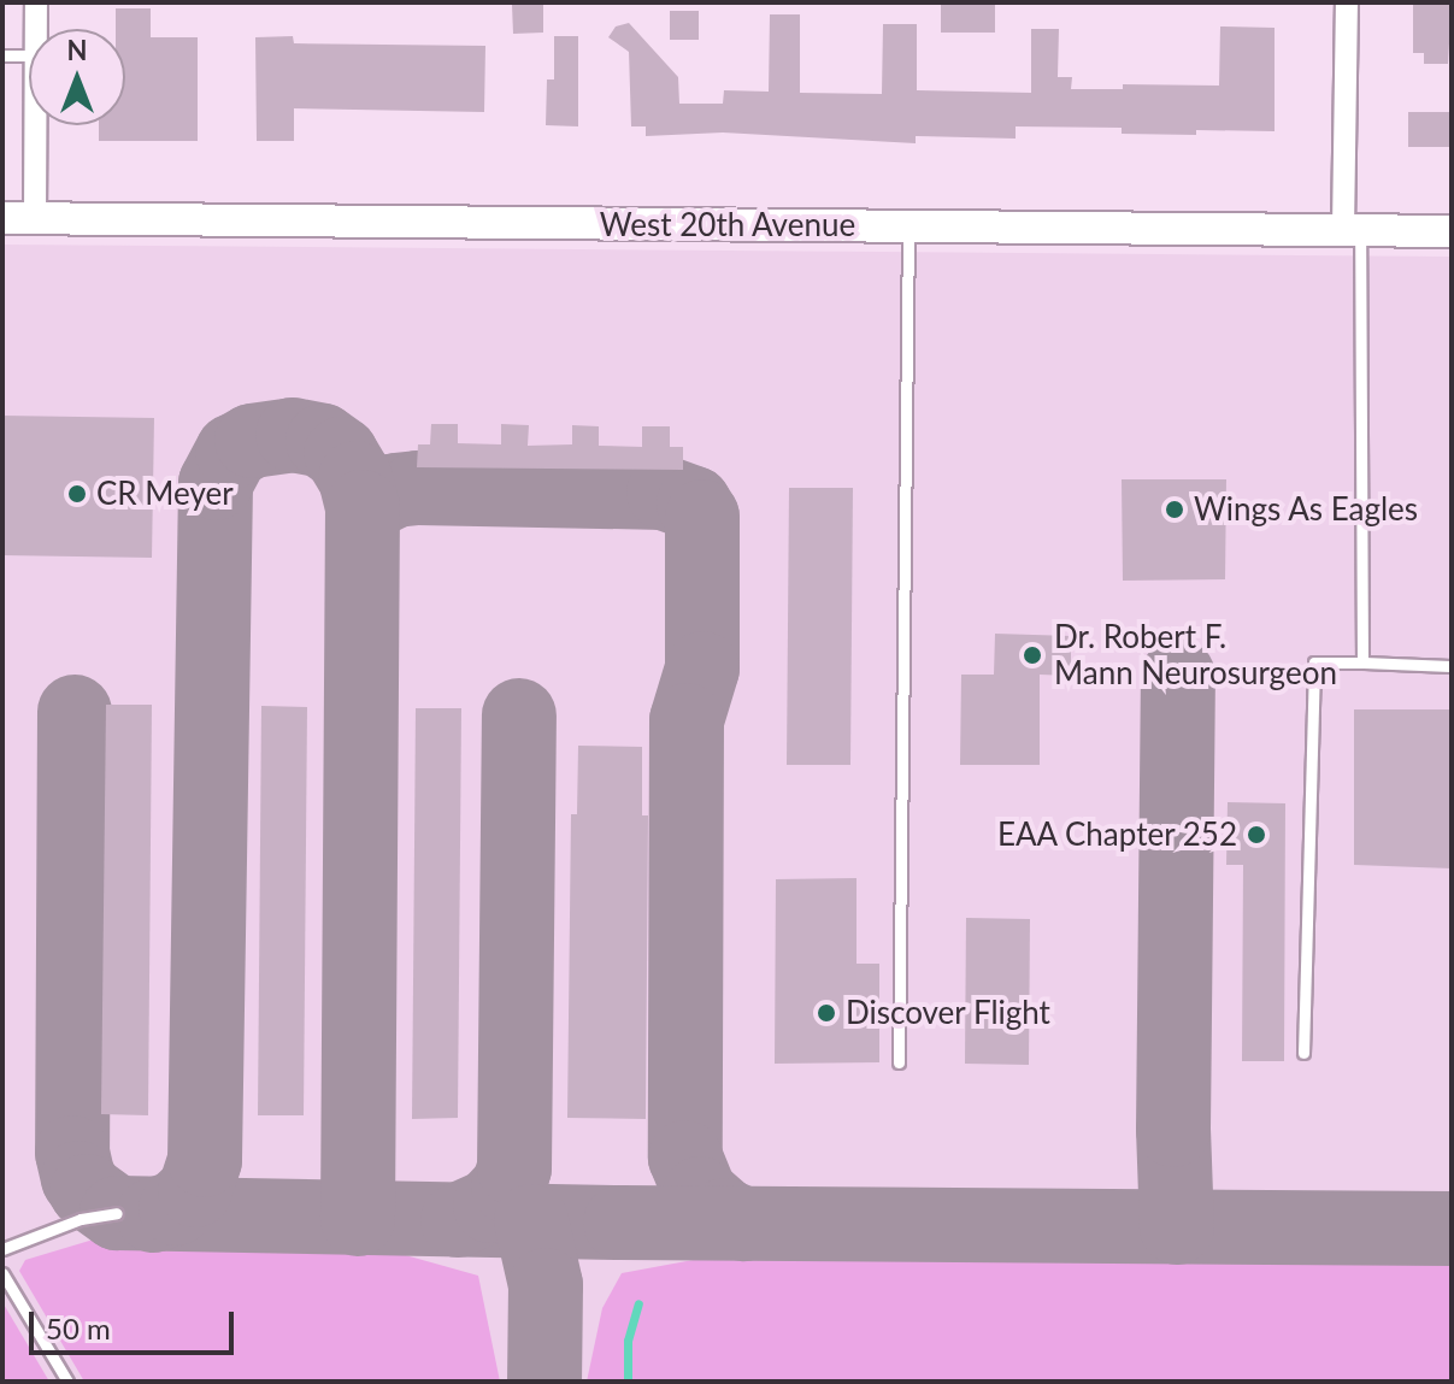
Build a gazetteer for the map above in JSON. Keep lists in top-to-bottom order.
{
  "streets": {
    "main road": ["West 20th Avenue"]
  },
  "places": [
    "CR Meyer",
    "Wings As Eagles",
    "Dr. Robert F. Mann Neurosurgeon",
    "EAA Chapter 252",
    "Discover Flight"
  ],
  "scale_bar": "50 m",
  "north": "top"
}
